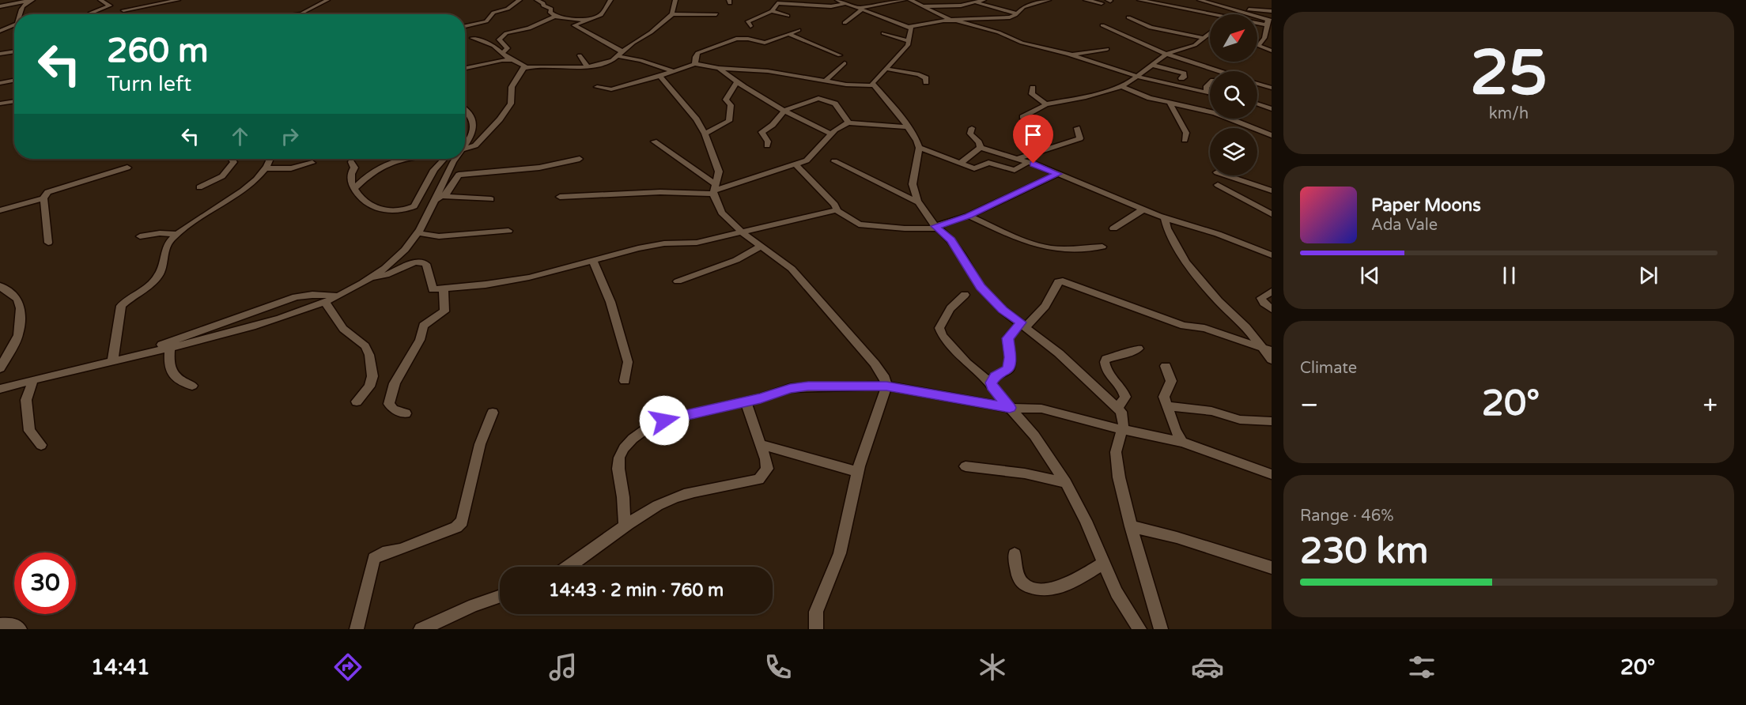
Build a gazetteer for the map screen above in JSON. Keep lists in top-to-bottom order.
{
  "north": "top right",
  "page": {
    "tile": [
      ["25", "km/h"],
      "Climate",
      ["Range · 46%", "230 km"]
    ],
    "turn": ["260 m", "Turn left"],
    "song": ["Paper Moons", "Ada Vale"],
    "heat": ["−", "20°", "+"],
    "limit": "30",
    "trip": "14:43 · 2 min · 760 m",
    "tabs": ["14:41", "20°"]
  }
}
